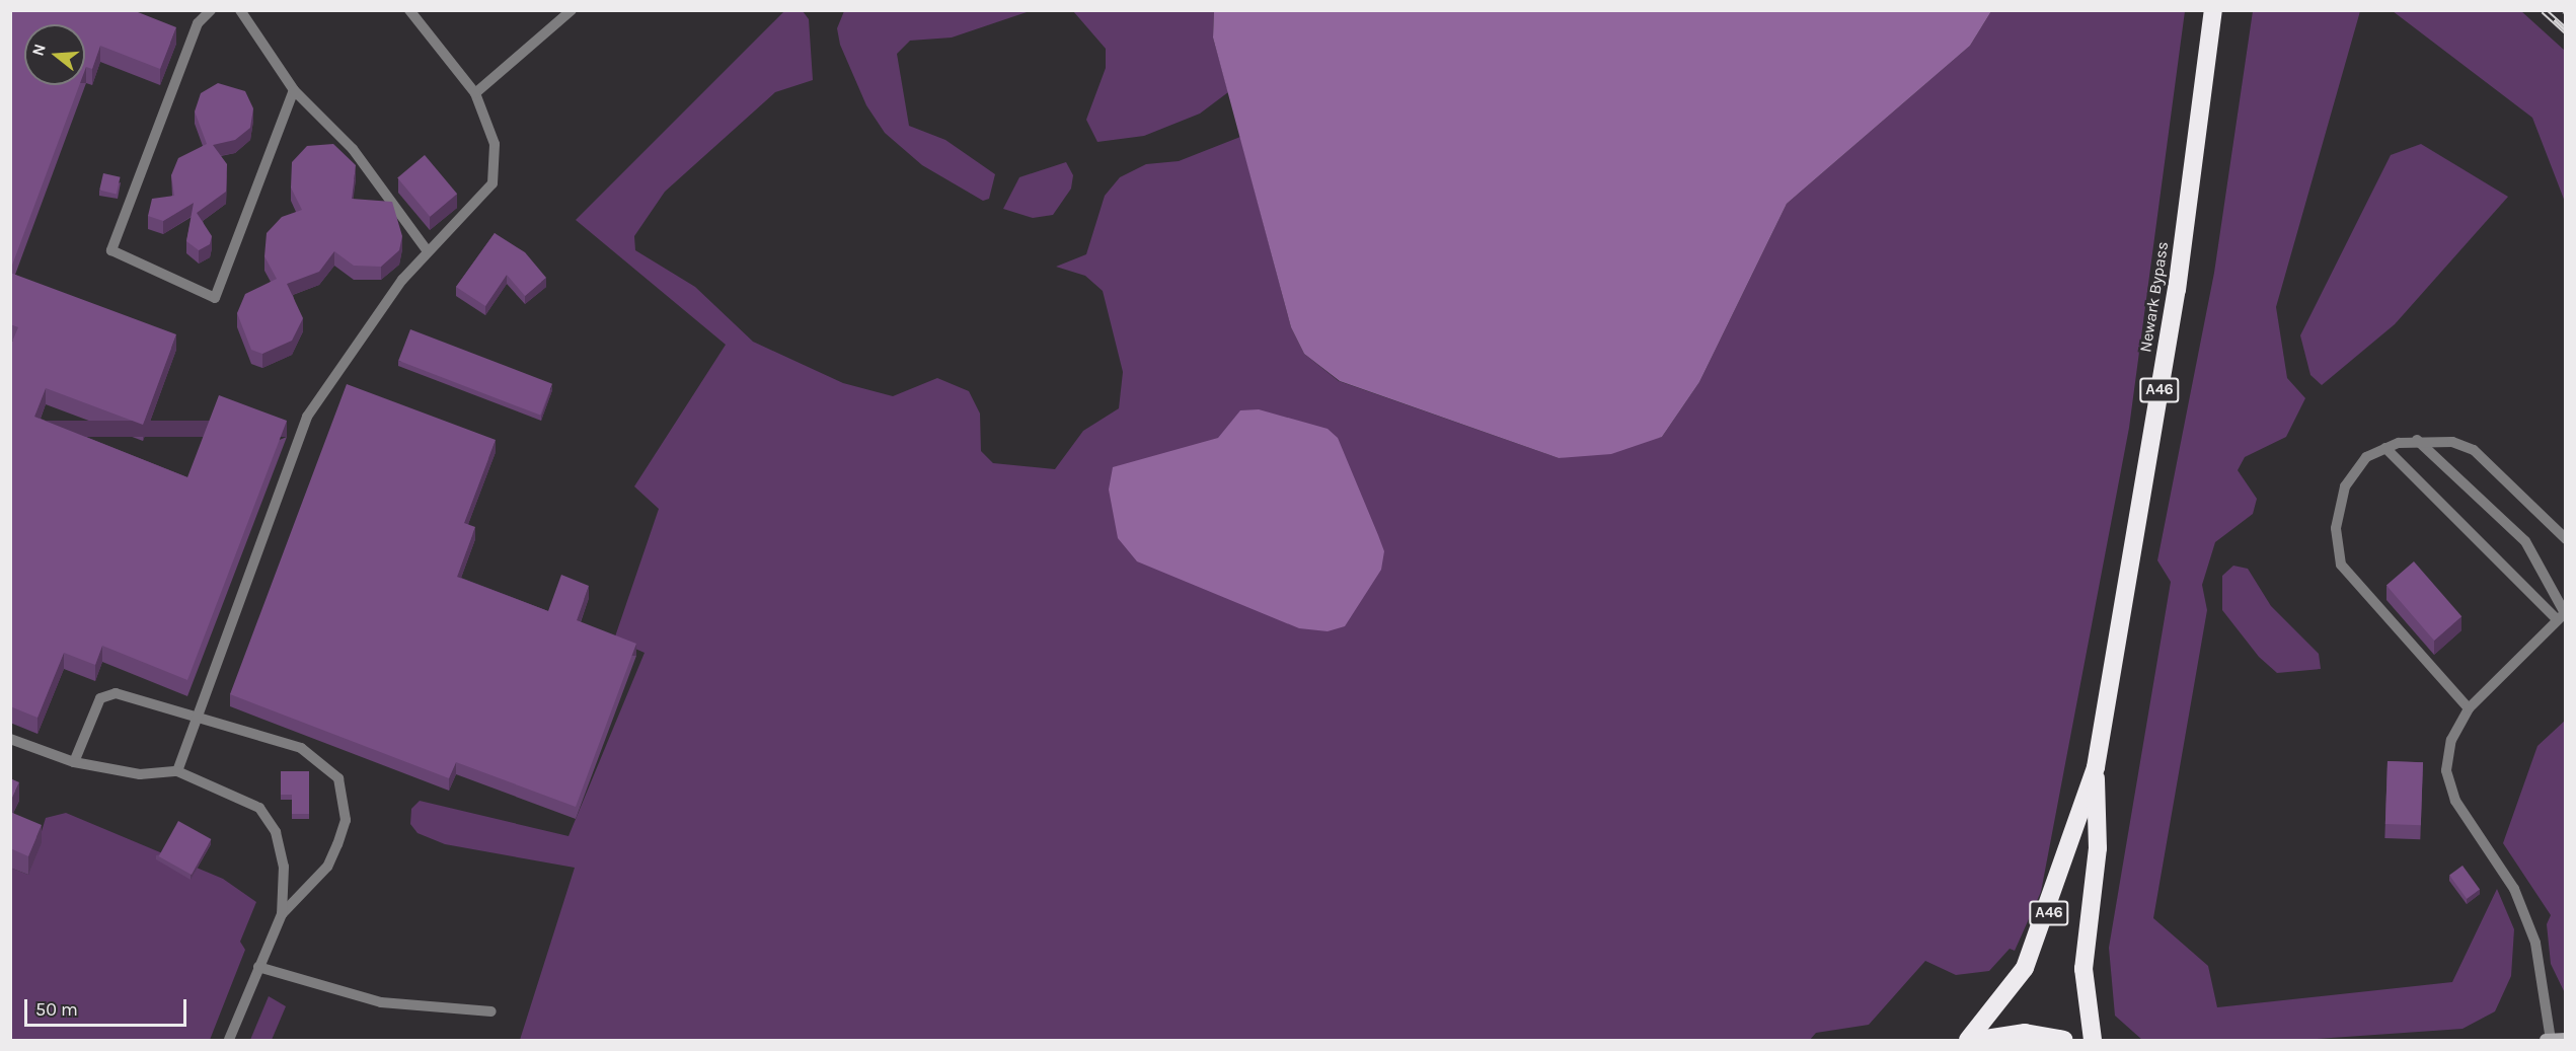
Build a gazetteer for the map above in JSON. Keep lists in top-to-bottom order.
{
  "streets": {
    "highway": ["Newark Bypass", "A46"]
  },
  "scale_bar": "50 m",
  "north": "left"
}
